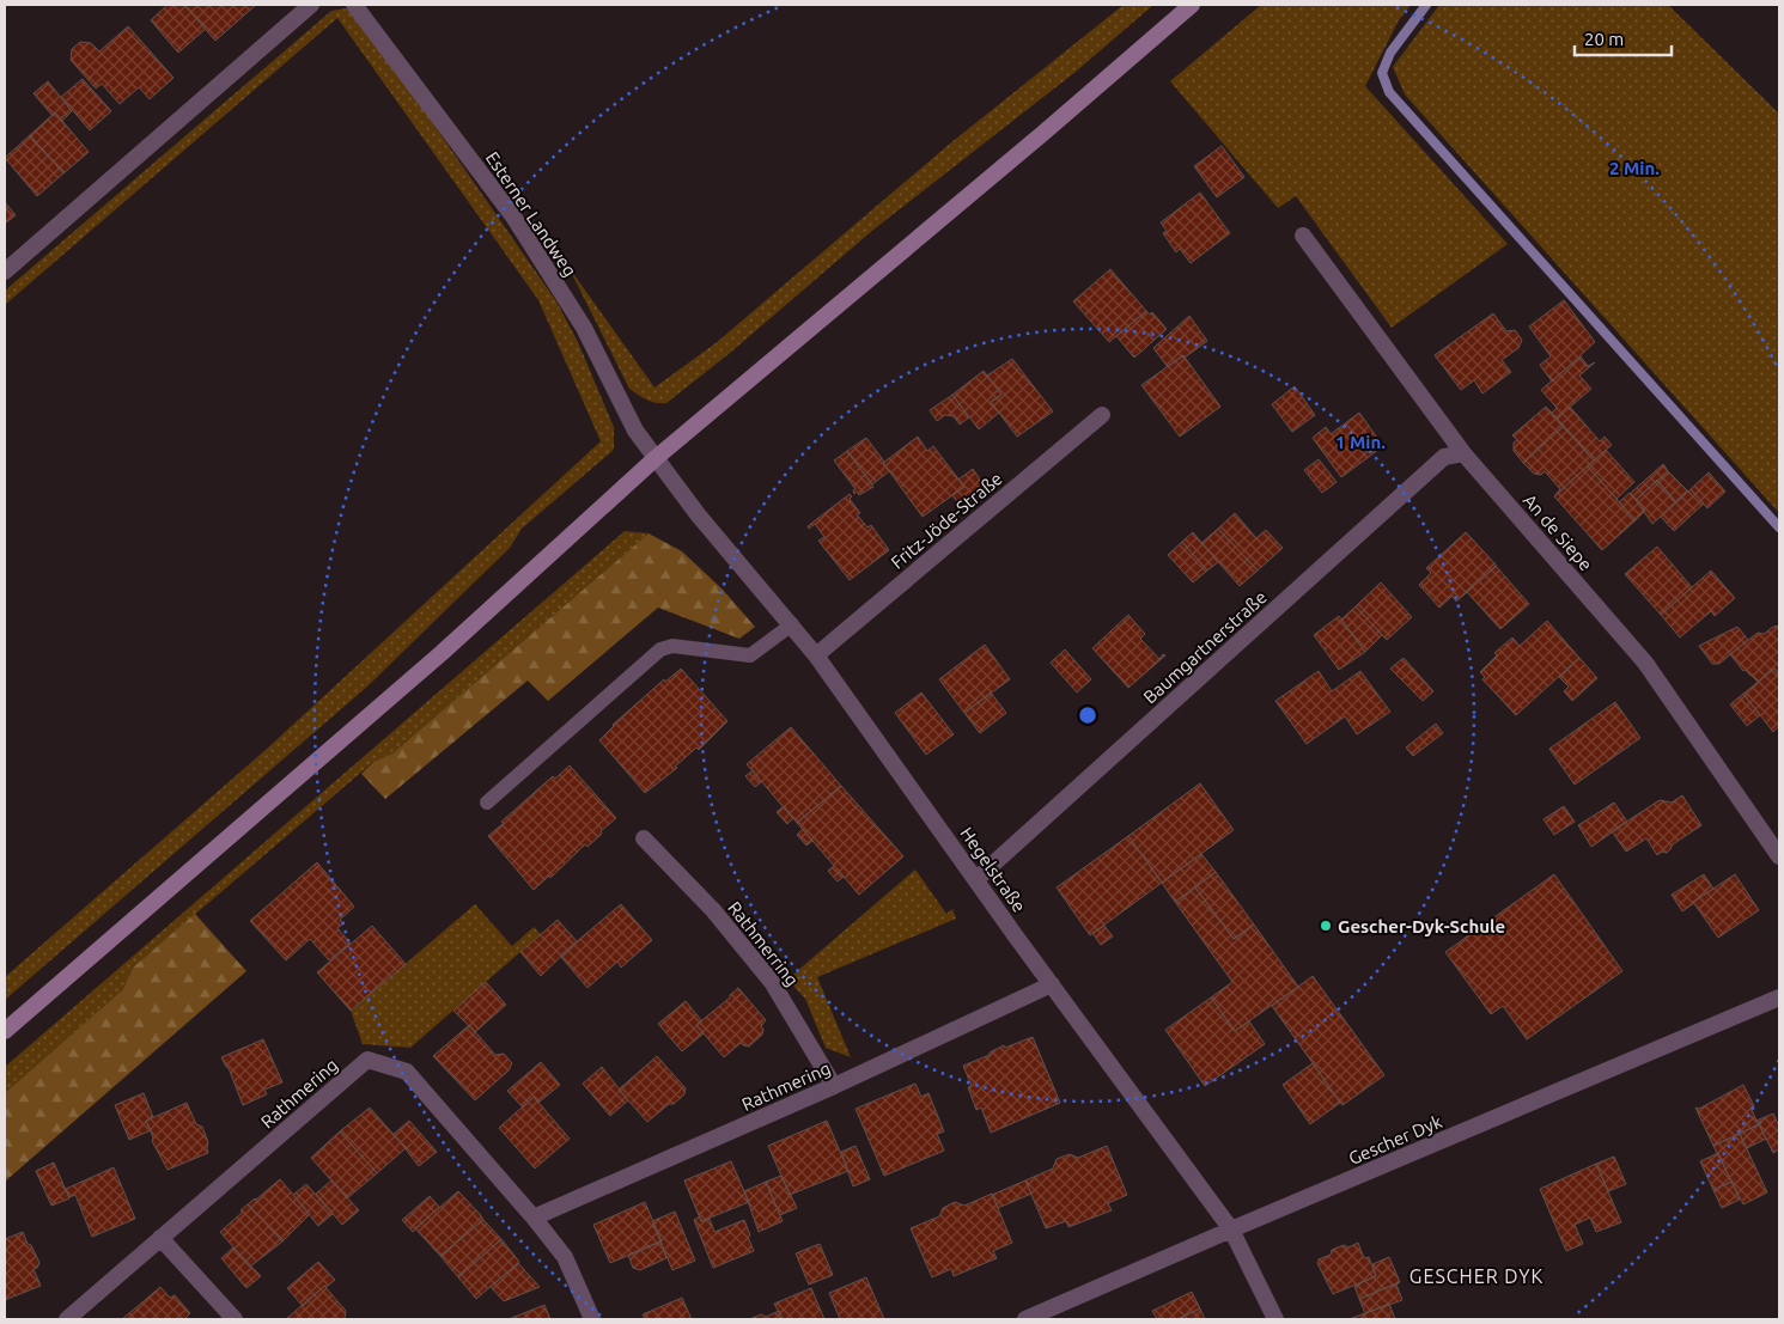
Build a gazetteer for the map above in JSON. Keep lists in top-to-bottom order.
{
  "streets": {
    "street": [
      "Esterner Landweg",
      "Fritz-Jöde-Straße",
      "An de Siepe",
      "Baumgartnerstraße",
      "Hegelstraße",
      "Rathmerring",
      "Rathmering",
      "Gescher Dyk"
    ]
  },
  "crossings": [
    ["Esterner Landweg", "Hegelstraße"],
    ["Fritz-Jöde-Straße", "Hegelstraße"],
    ["An de Siepe", "Baumgartnerstraße"],
    ["Baumgartnerstraße", "Hegelstraße"],
    ["Hegelstraße", "Rathmering"],
    ["Hegelstraße", "Gescher Dyk"],
    ["Rathmerring", "Rathmering"]
  ],
  "districts": ["GESCHER DYK"],
  "places": ["Gescher-Dyk-Schule"],
  "scale_bar": "20 m",
  "rings": ["2 Min.", "1 Min."]
}
